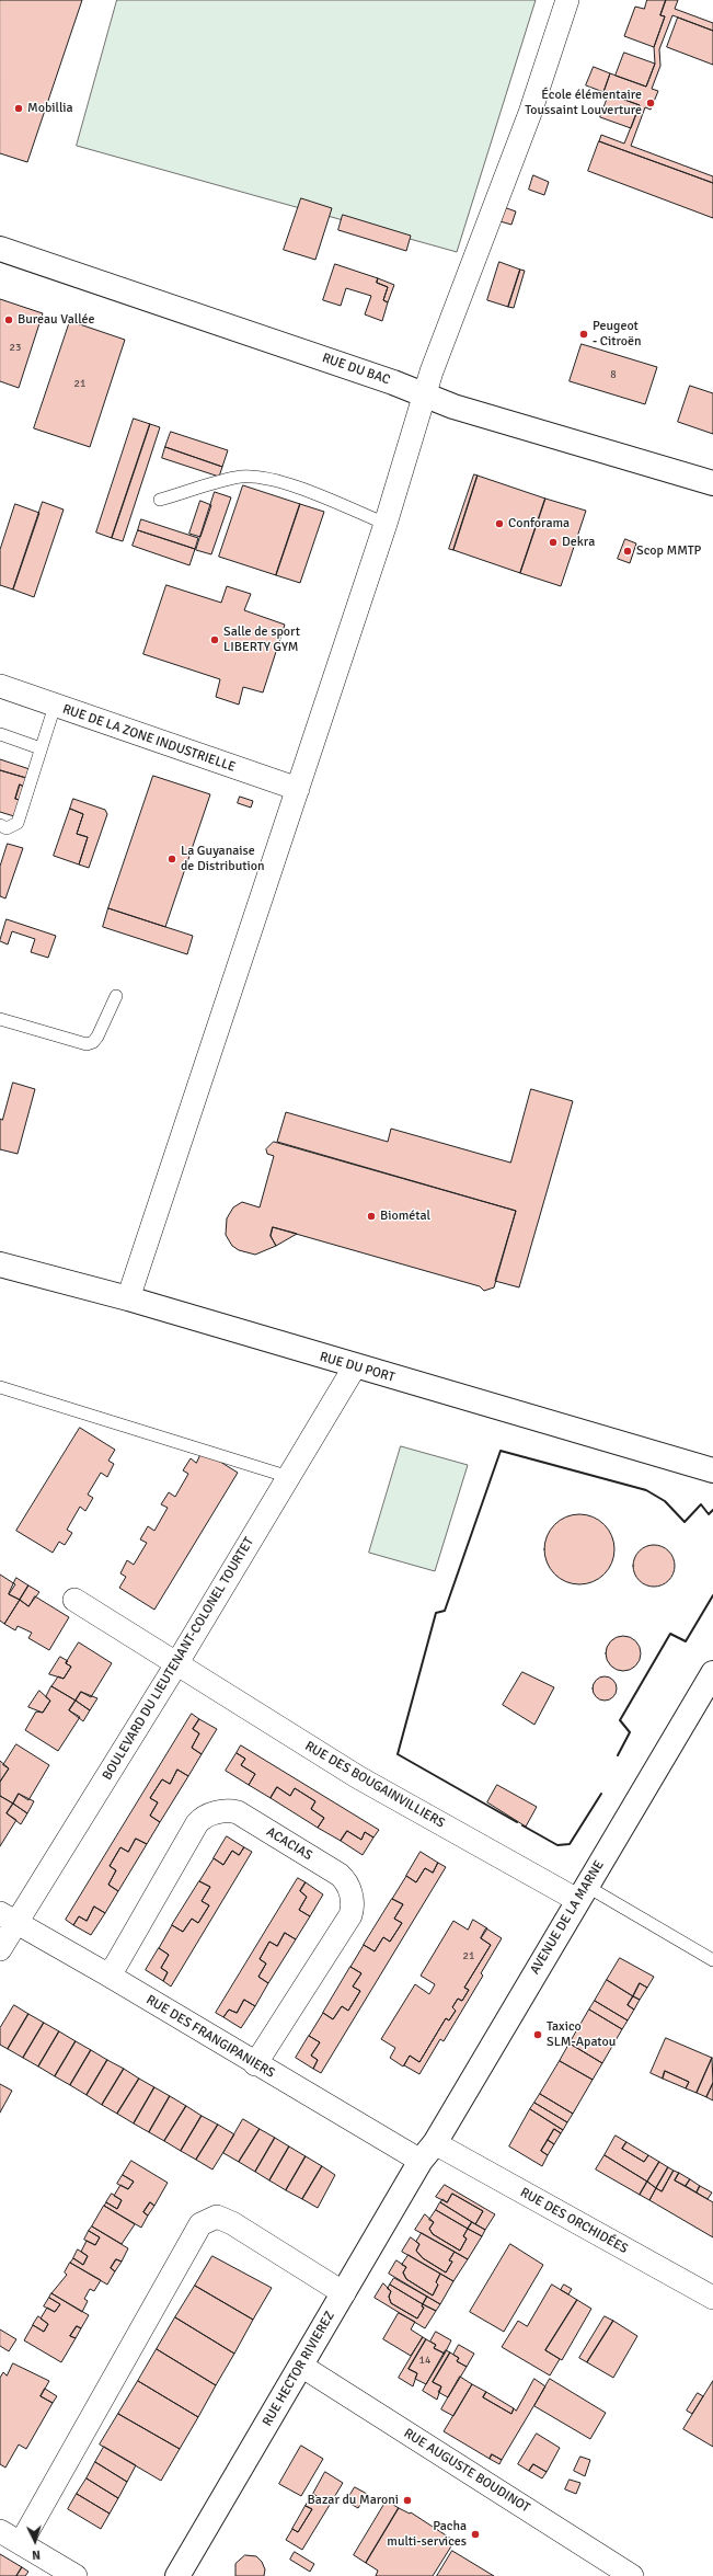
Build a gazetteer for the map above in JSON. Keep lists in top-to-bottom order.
{
  "streets": {
    "street": [
      "RUE DU BAC",
      "RUE DE LA ZONE INDUSTRIELLE",
      "RUE DU PORT",
      "BOULEVARD DU LIEUTENANT-COLONEL TOURTET",
      "RUE DES BOUGAINVILLIERS",
      "ACACIAS",
      "AVENUE DE LA MARNE",
      "RUE DES FRANGIPANIERS",
      "RUE DES ORCHIDÉES",
      "RUE HECTOR RIVIEREZ",
      "RUE AUGUSTE BOUDINOT"
    ]
  },
  "crossings": [
    ["RUE DU PORT", "BOULEVARD DU LIEUTENANT-COLONEL TOURTET"],
    ["BOULEVARD DU LIEUTENANT-COLONEL TOURTET", "RUE DES BOUGAINVILLIERS"],
    ["BOULEVARD DU LIEUTENANT-COLONEL TOURTET", "RUE DES FRANGIPANIERS"],
    ["RUE DES BOUGAINVILLIERS", "AVENUE DE LA MARNE"],
    ["ACACIAS", "RUE DES FRANGIPANIERS"],
    ["AVENUE DE LA MARNE", "RUE DES FRANGIPANIERS"],
    ["AVENUE DE LA MARNE", "RUE DES ORCHIDÉES"],
    ["AVENUE DE LA MARNE", "RUE HECTOR RIVIEREZ"],
    ["RUE DES FRANGIPANIERS", "RUE DES ORCHIDÉES"],
    ["RUE DES FRANGIPANIERS", "RUE HECTOR RIVIEREZ"],
    ["RUE DES ORCHIDÉES", "RUE HECTOR RIVIEREZ"],
    ["RUE HECTOR RIVIEREZ", "RUE AUGUSTE BOUDINOT"]
  ],
  "places": [
    "École élémentaire Toussaint Louverture",
    "Mobillia",
    "Bureau Vallée",
    "Peugeot - Citroën",
    "Conforama",
    "Dekra",
    "Scop MMTP",
    "Salle de sport LIBERTY GYM",
    "La Guyanaise de Distribution",
    "Biométal",
    "Taxico SLM-Apatou",
    "Bazar du Maroni",
    "Pacha multi-services"
  ],
  "house_numbers": [
    "23",
    "8",
    "21",
    "21",
    "14"
  ],
  "north": "bottom"
}
